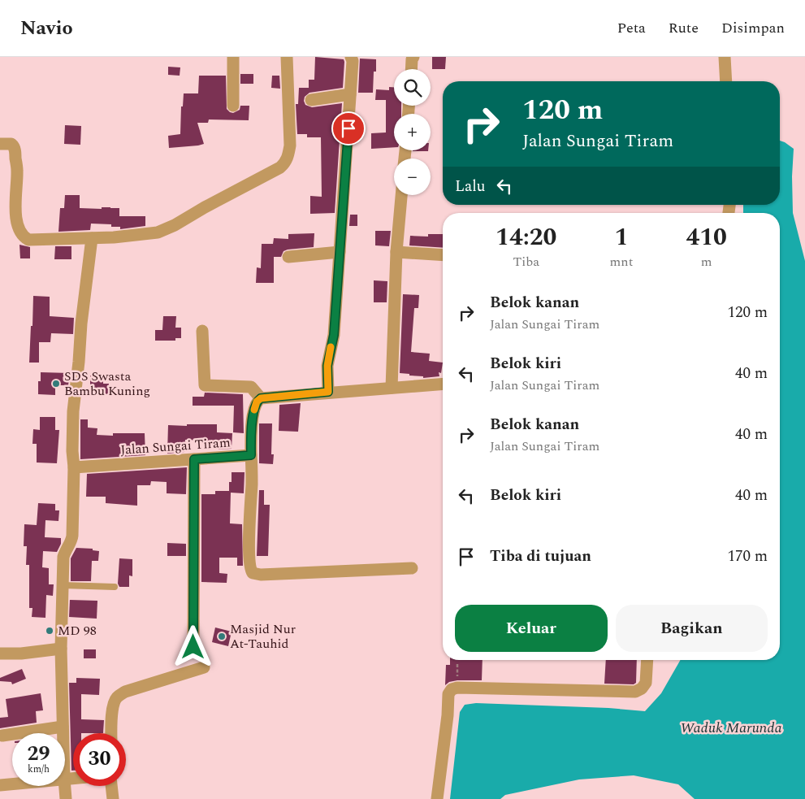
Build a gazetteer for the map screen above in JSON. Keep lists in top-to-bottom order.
{
  "streets": {
    "street": ["Jalan Sungai Tiram"]
  },
  "water": ["Waduk Marunda"],
  "places": ["SDS Swasta Bambu Kuning", "MD 98", "Masjid Nur At-Tauhid"],
  "page": {
    "header": "Navio",
    "nav": ["Peta", "Rute", "Disimpan"],
    "map_buttons": ["+", "−"],
    "turn": ["120 m", "Jalan Sungai Tiram"],
    "then": "Lalu",
    "eta": [
      "14:20",
      "Tiba",
      "1",
      "mnt",
      "410",
      "m"
    ],
    "list": [
      {
        "name": "Belok kanan",
        "note": "Jalan Sungai Tiram",
        "value": "120 m"
      },
      {
        "name": "Belok kiri",
        "note": "Jalan Sungai Tiram",
        "value": "40 m"
      },
      {
        "name": "Belok kanan",
        "note": "Jalan Sungai Tiram",
        "value": "40 m"
      },
      {
        "name": "Belok kiri",
        "value": "40 m"
      },
      {
        "name": "Tiba di tujuan",
        "value": "170 m"
      }
    ],
    "buttons": ["Keluar", "Bagikan"],
    "speed": "29 km/h",
    "limit": "30"
  }
}
